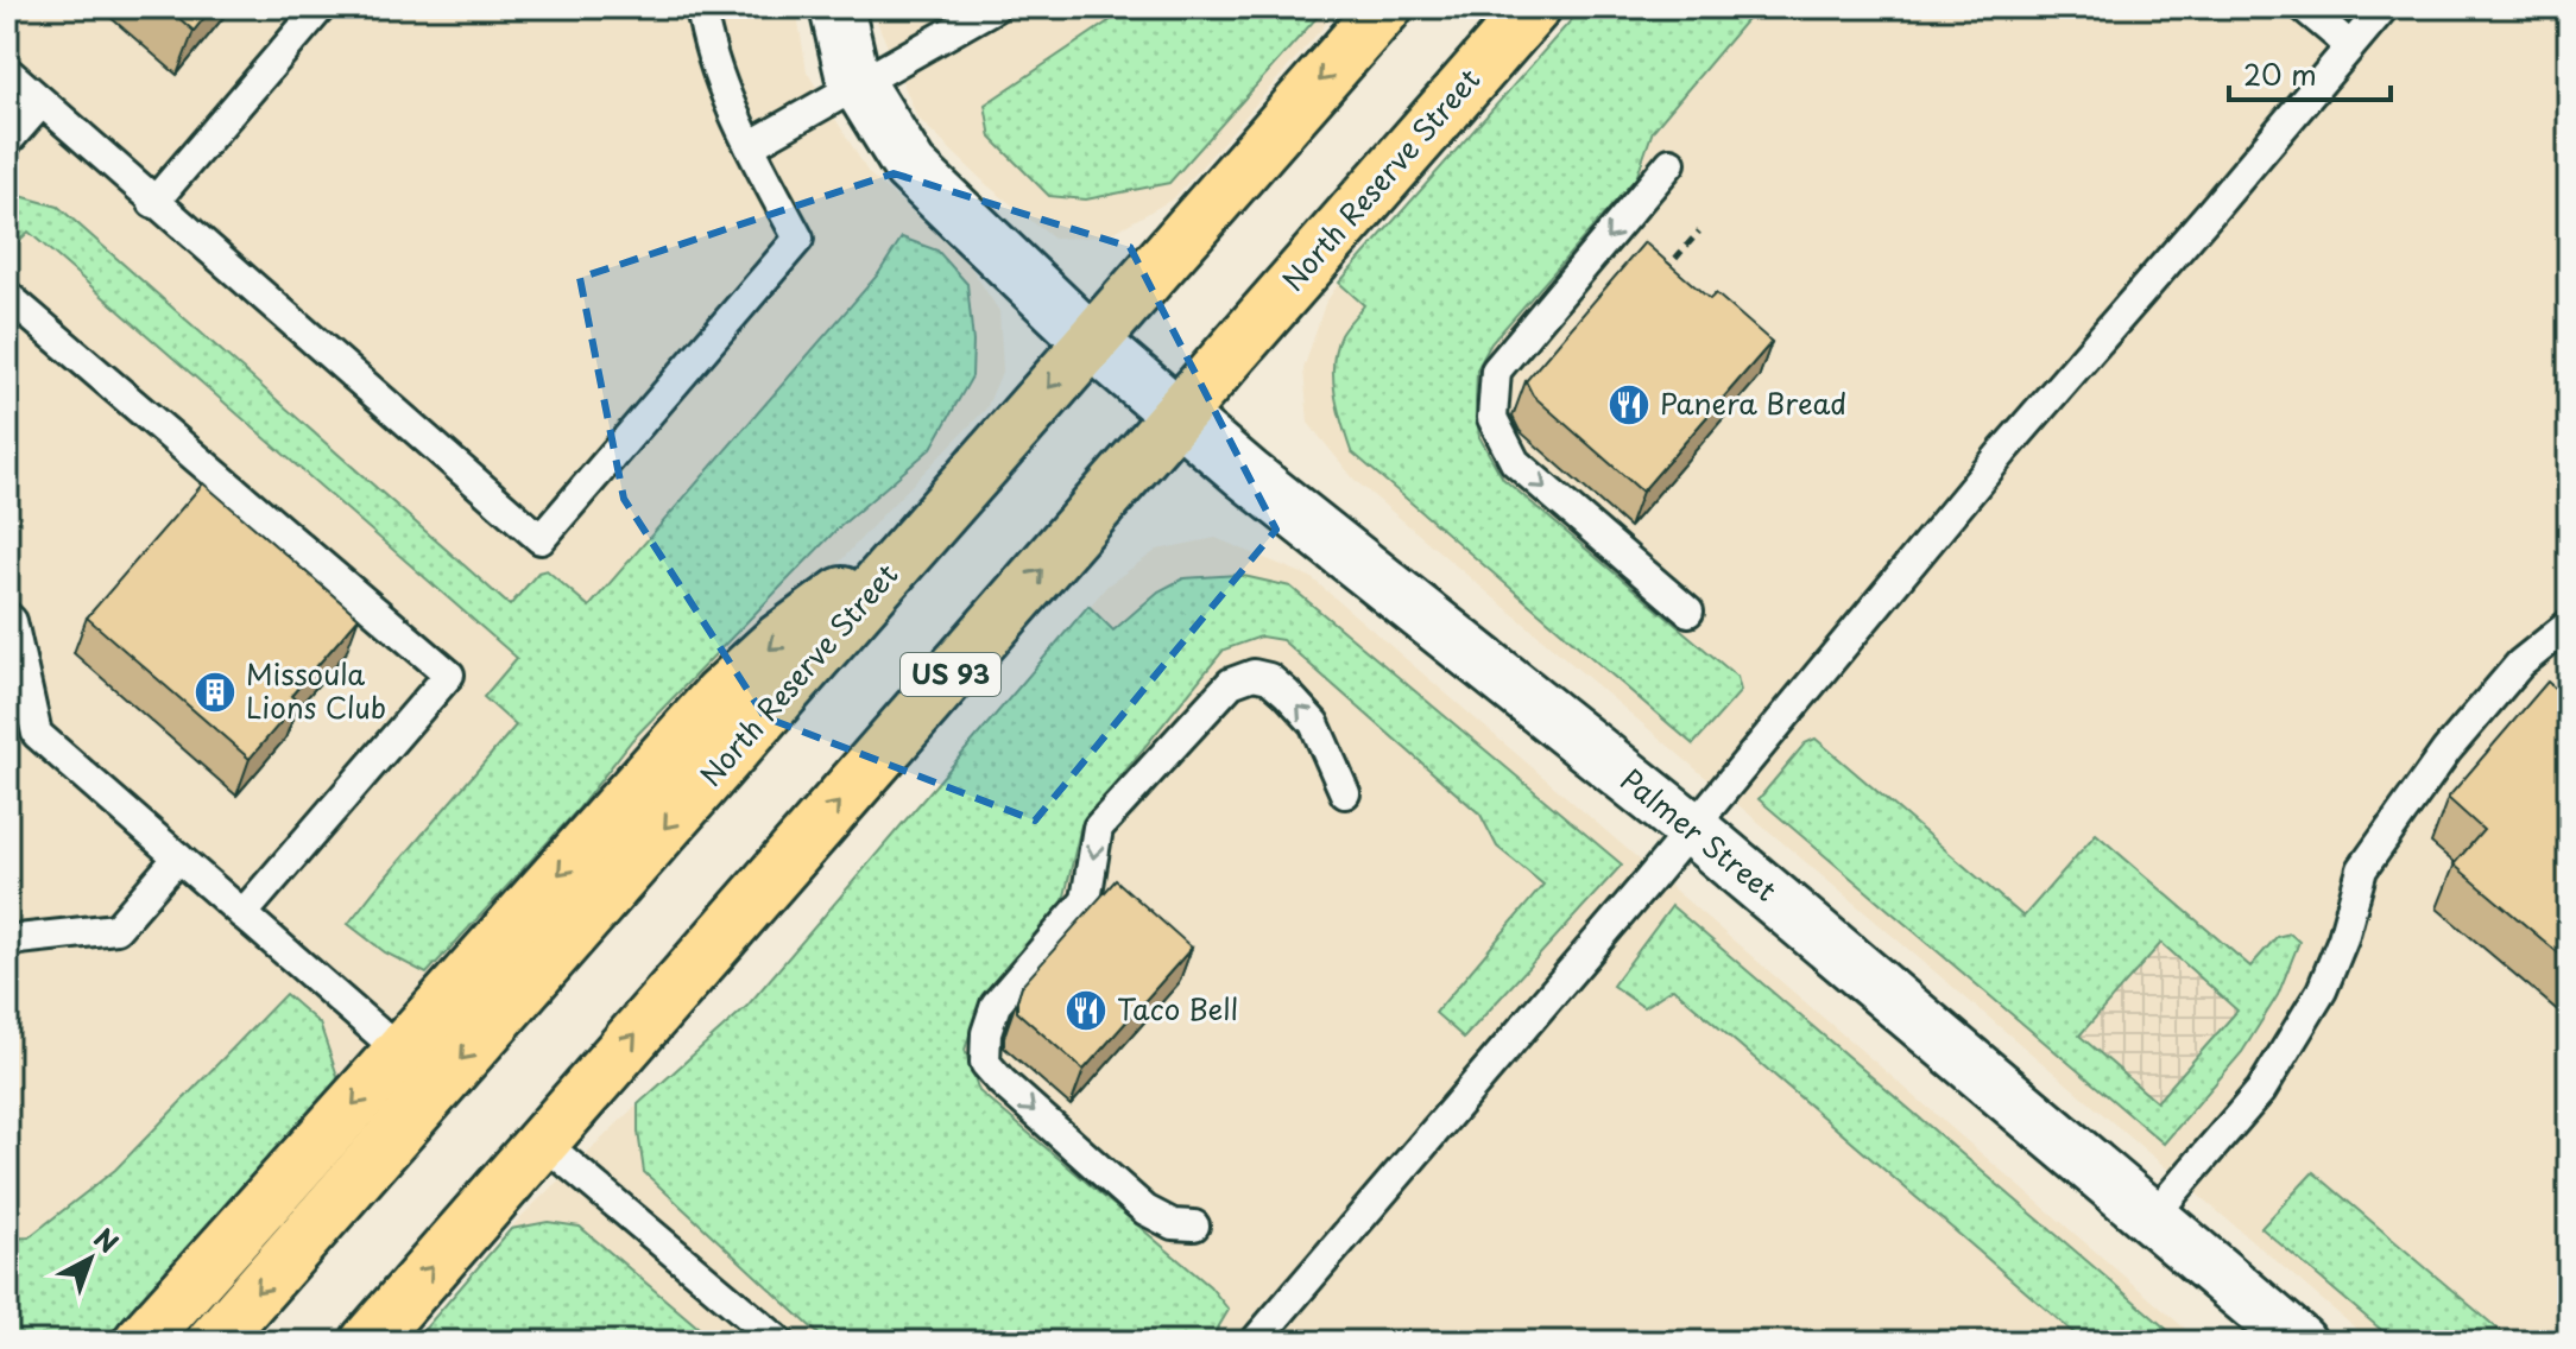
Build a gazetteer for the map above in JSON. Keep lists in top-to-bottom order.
{
  "streets": {
    "highway": ["North Reserve Street", "US 93"],
    "street": ["Palmer Street"]
  },
  "crossings": [
    ["North Reserve Street", "Palmer Street"]
  ],
  "places": {
    "restaurant": ["Panera Bread", "Taco Bell"],
    "building": ["Missoula Lions Club"]
  },
  "scale_bar": "20 m",
  "north": "top right"
}
